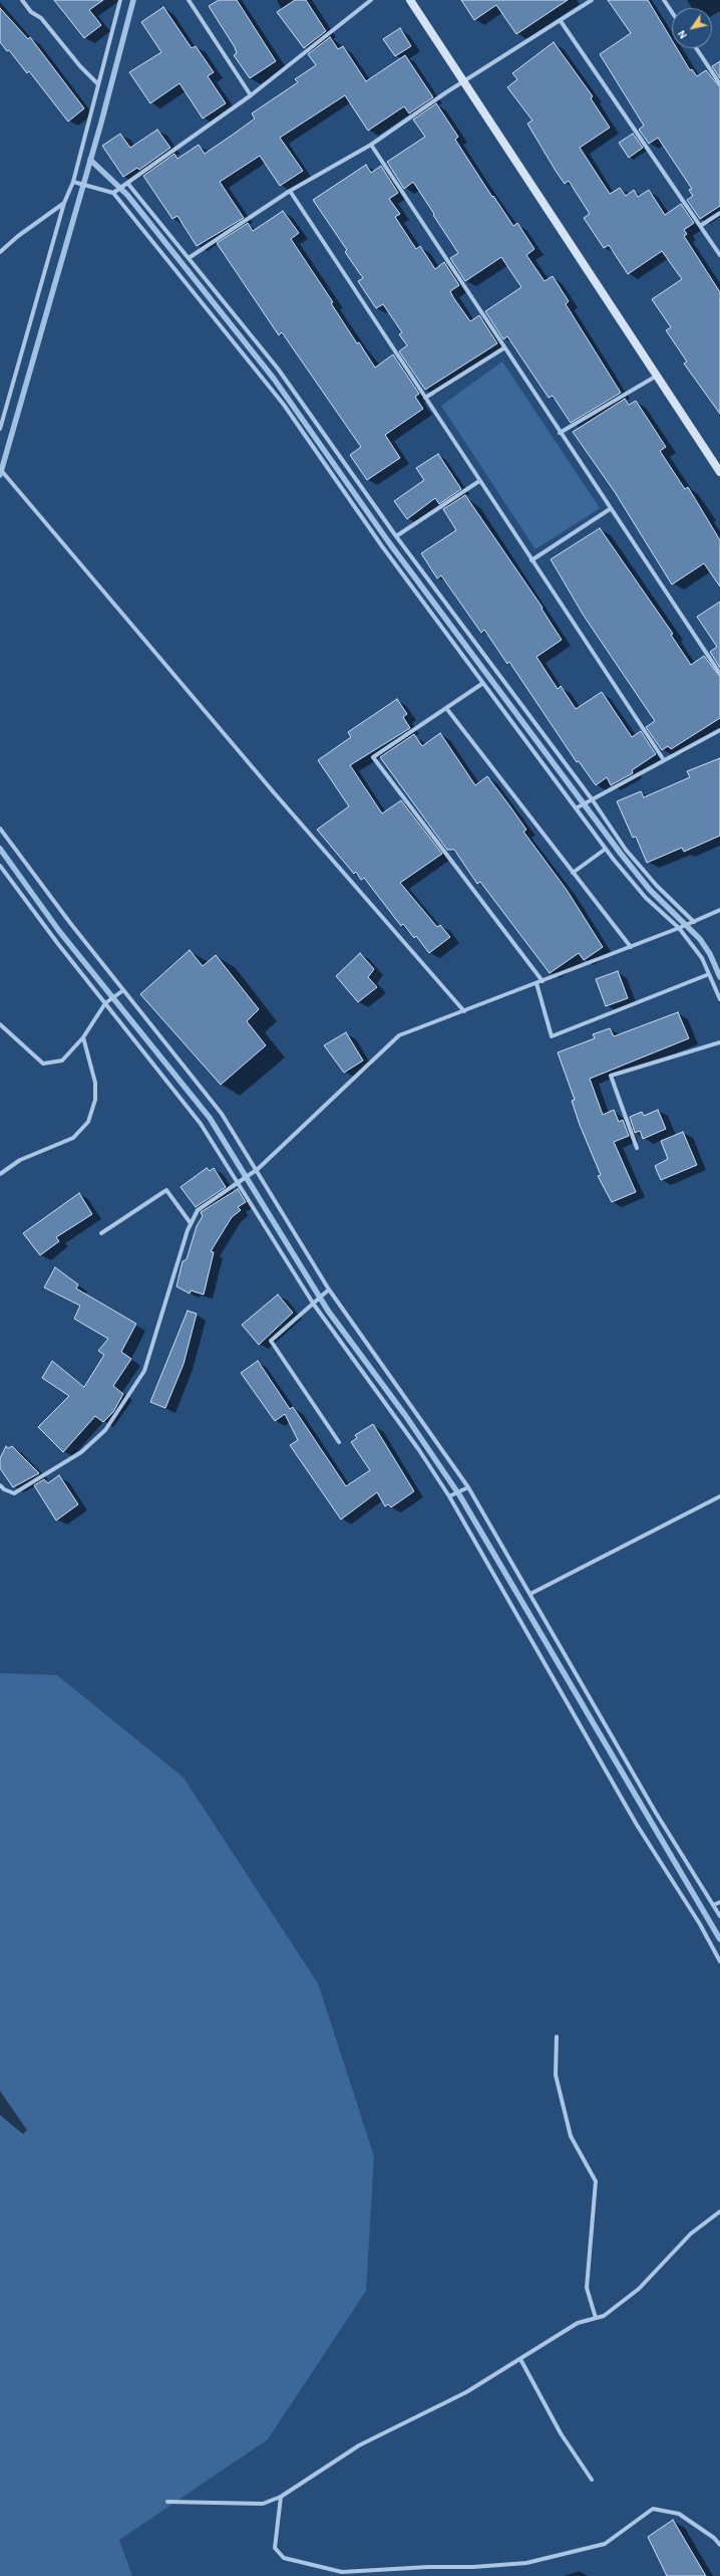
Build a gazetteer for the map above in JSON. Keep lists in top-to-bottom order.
{
  "north": "bottom left"
}
